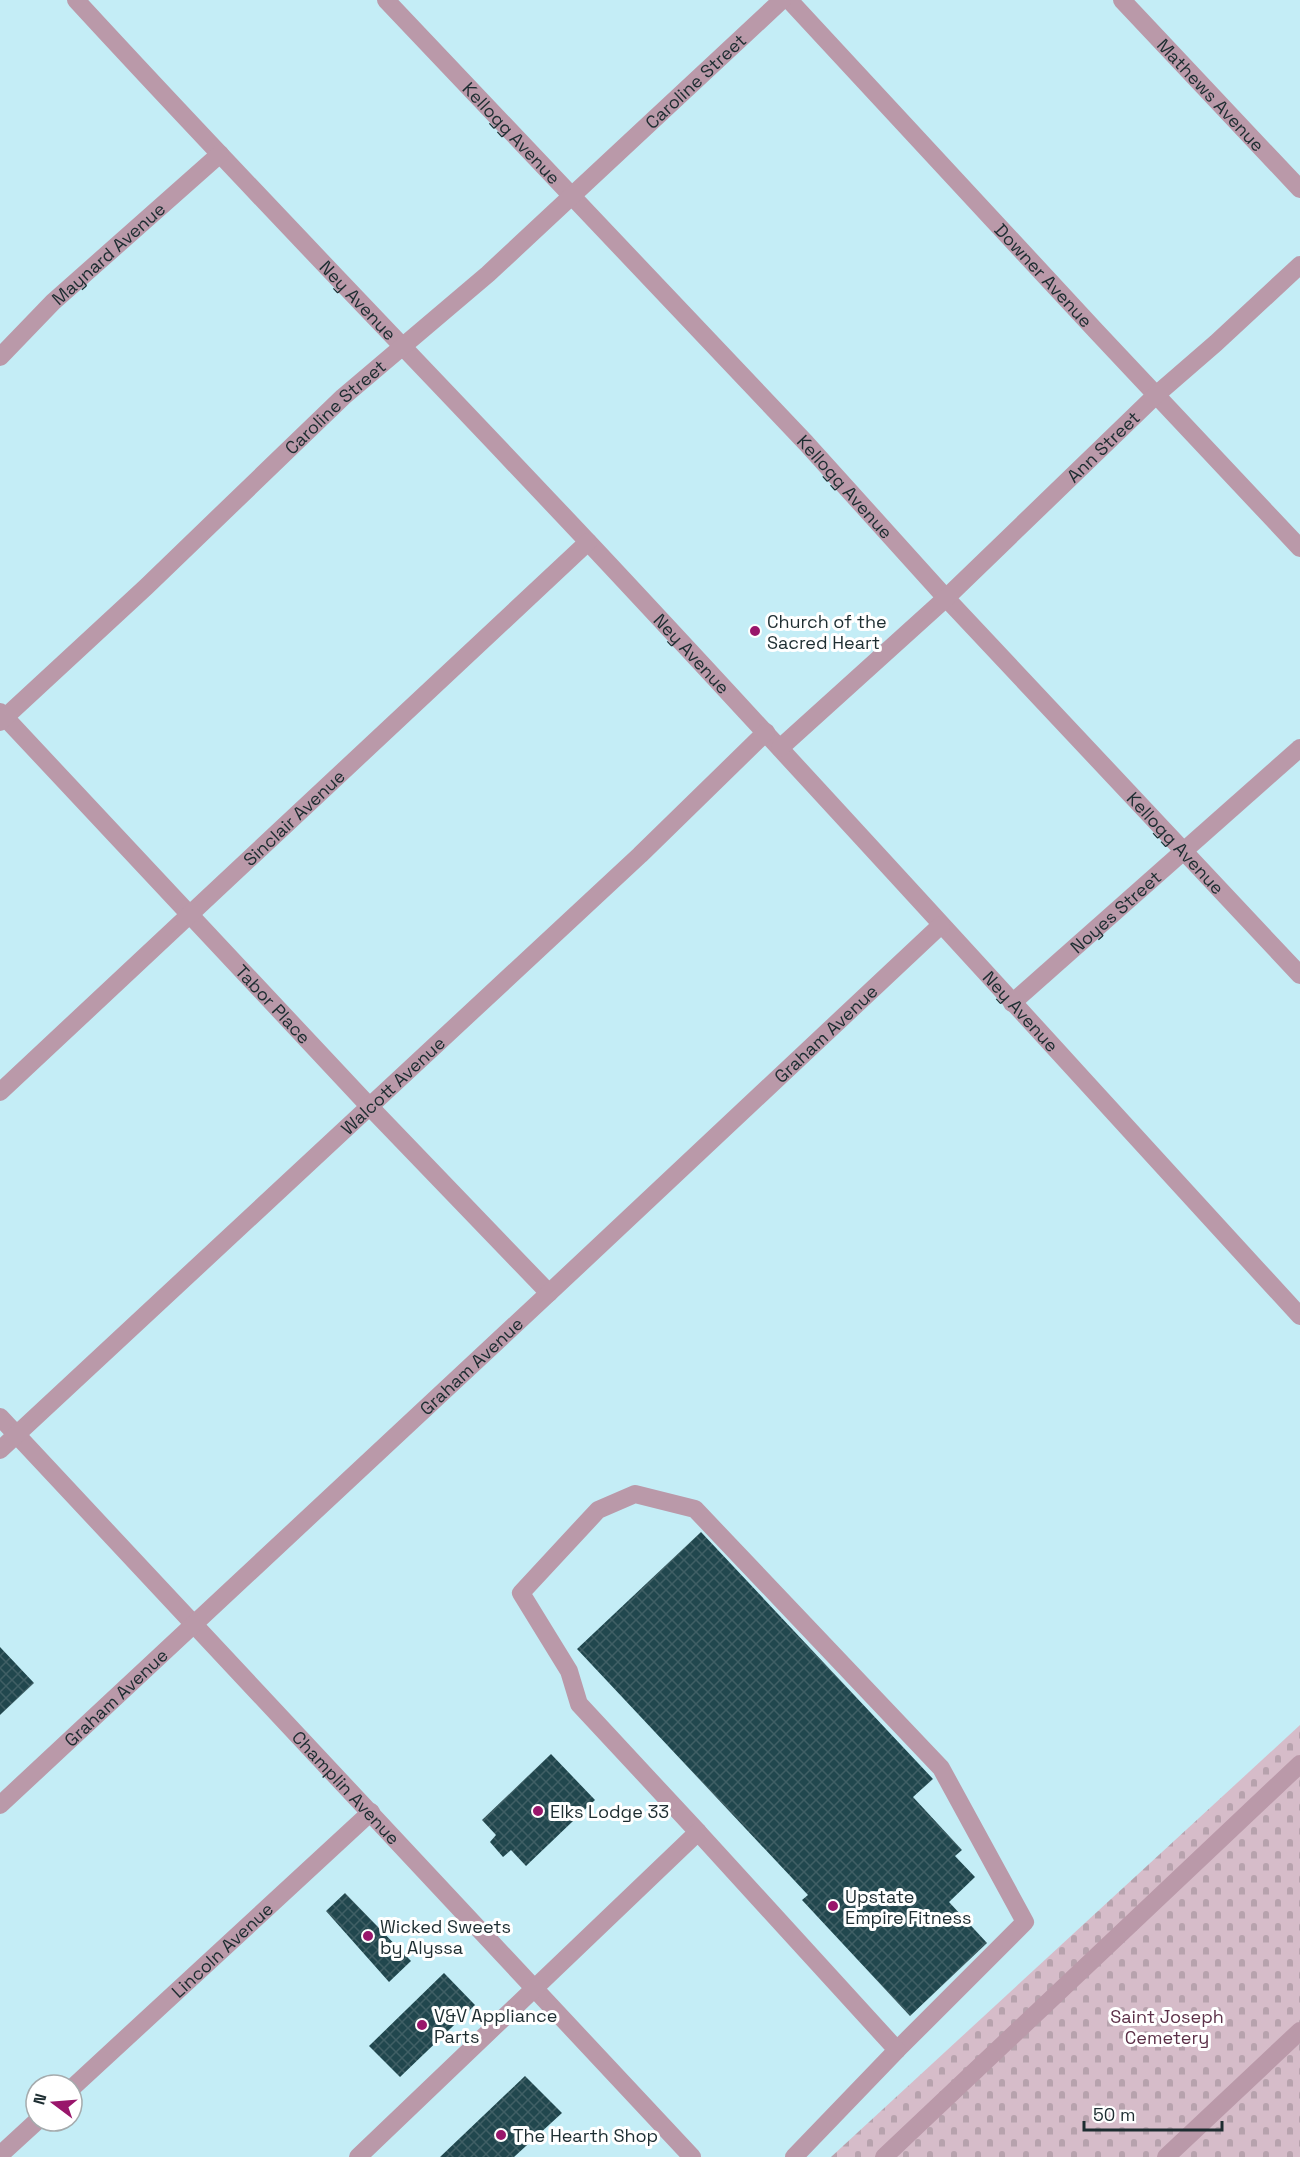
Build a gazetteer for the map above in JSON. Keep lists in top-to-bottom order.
{
  "streets": {
    "street": [
      "Caroline Street",
      "Mathews Avenue",
      "Kellogg Avenue",
      "Maynard Avenue",
      "Downer Avenue",
      "Ney Avenue",
      "Ann Street",
      "Sinclair Avenue",
      "Noyes Street",
      "Tabor Place",
      "Graham Avenue",
      "Walcott Avenue",
      "Champlin Avenue",
      "Lincoln Avenue"
    ]
  },
  "crossings": [
    ["Caroline Street", "Kellogg Avenue"],
    ["Caroline Street", "Ney Avenue"],
    ["Caroline Street", "Tabor Place"],
    ["Kellogg Avenue", "Ann Street"],
    ["Kellogg Avenue", "Noyes Street"],
    ["Maynard Avenue", "Ney Avenue"],
    ["Downer Avenue", "Ann Street"],
    ["Ney Avenue", "Ann Street"],
    ["Ney Avenue", "Sinclair Avenue"],
    ["Ney Avenue", "Noyes Street"],
    ["Ney Avenue", "Graham Avenue"],
    ["Ney Avenue", "Walcott Avenue"],
    ["Sinclair Avenue", "Tabor Place"],
    ["Tabor Place", "Graham Avenue"],
    ["Tabor Place", "Walcott Avenue"],
    ["Graham Avenue", "Champlin Avenue"],
    ["Walcott Avenue", "Champlin Avenue"],
    ["Champlin Avenue", "Lincoln Avenue"]
  ],
  "parks": ["Saint Joseph Cemetery"],
  "places": [
    "Church of the Sacred Heart",
    "Elks Lodge 33",
    "Upstate Empire Fitness",
    "Wicked Sweets by Alyssa",
    "V&V Appliance Parts",
    "The Hearth Shop"
  ],
  "scale_bar": "50 m",
  "north": "left"
}
